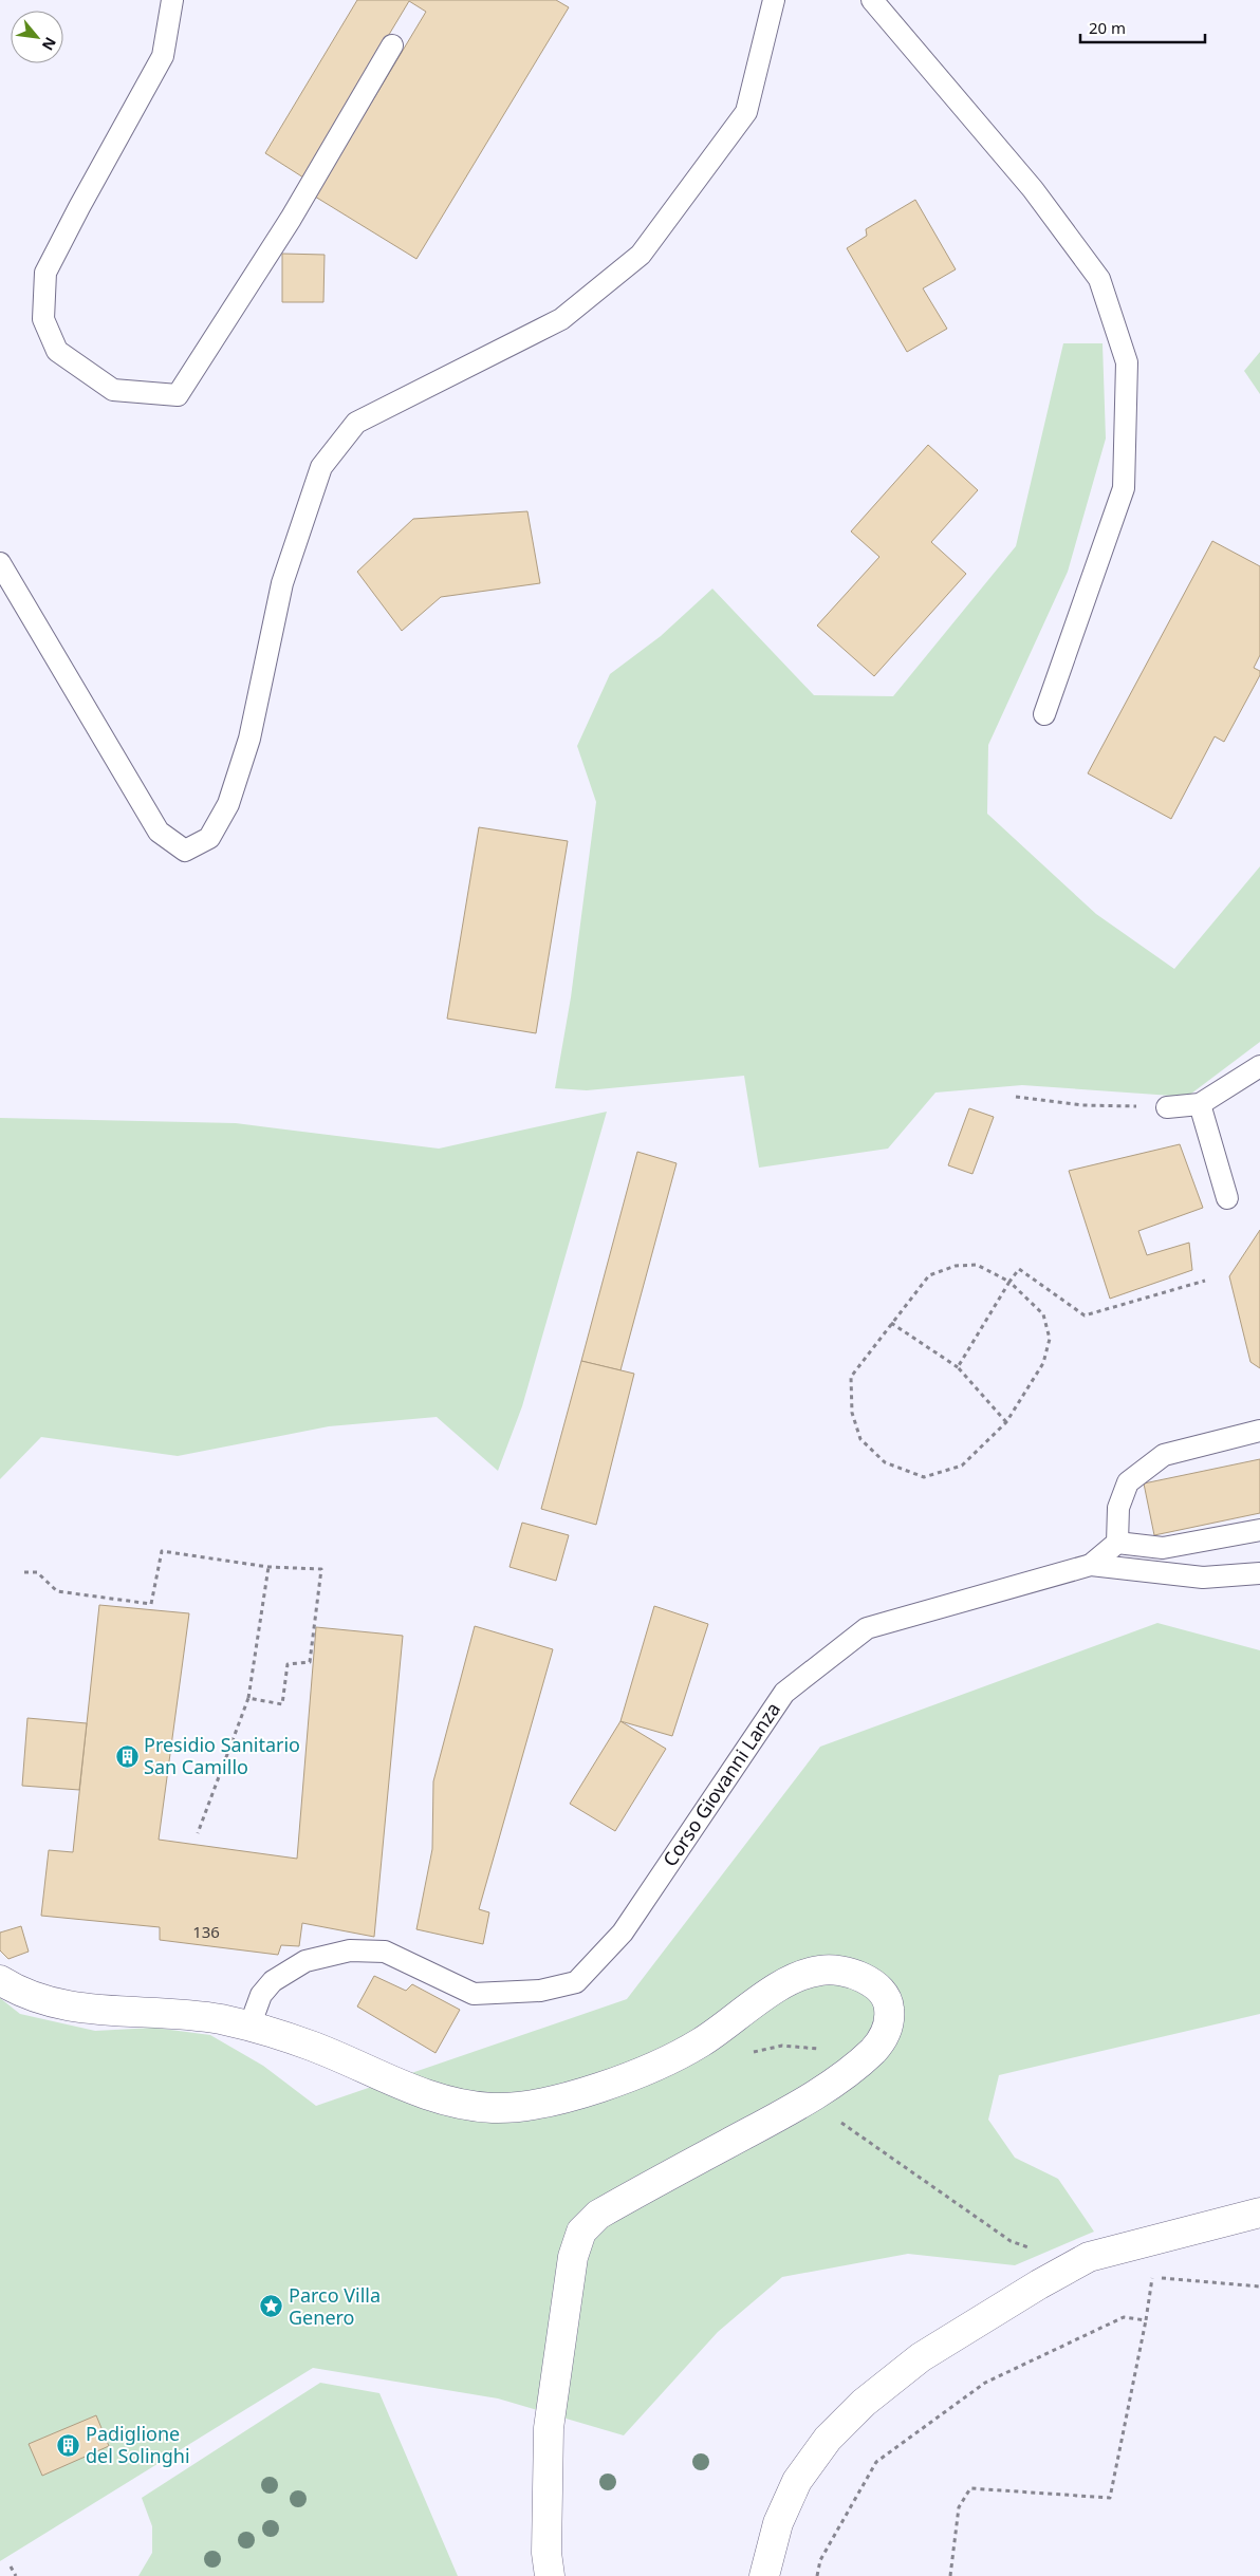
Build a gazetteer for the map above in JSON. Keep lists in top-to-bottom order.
{
  "streets": {
    "lane": ["Corso Giovanni Lanza"]
  },
  "places": {
    "building": ["Presidio Sanitario San Camillo", "Padiglione del Solinghi"],
    "place": ["Parco Villa Genero"]
  },
  "house_numbers": ["136"],
  "scale_bar": "20 m",
  "north": "bottom right"
}
